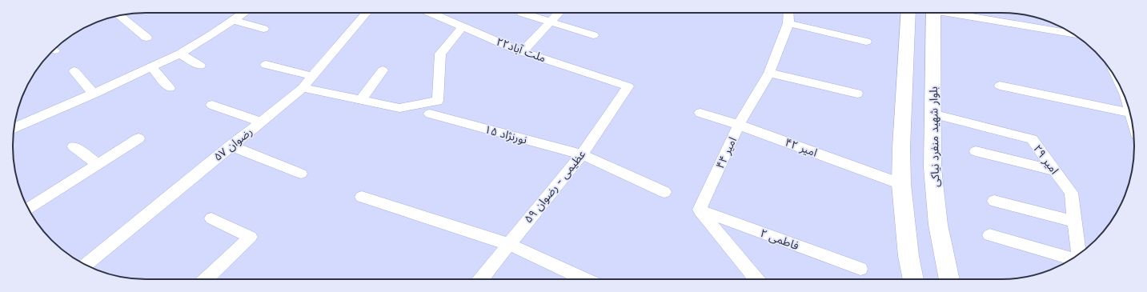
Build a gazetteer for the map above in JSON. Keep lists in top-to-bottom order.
{
  "streets": {
    "main road": ["بلوار شهید منفرد نیاکی"],
    "street": [
      "ملت آباد۲۲",
      "نورنژاد ۱۵",
      "رضوان ۵۷",
      "امیر ۴۲",
      "امیر ۴۴",
      "امیر ۲۹",
      "عظیمی - رضوان ۵۹",
      "فاطمی ۲"
    ]
  },
  "crossings": [
    ["ملت آباد۲۲", "عظیمی - رضوان ۵۹"],
    ["نورنژاد ۱۵", "عظیمی - رضوان ۵۹"],
    ["بلوار شهید منفرد نیاکی", "امیر ۲۹"],
    ["امیر ۴۲", "امیر ۴۴"],
    ["امیر ۴۴", "فاطمی ۲"]
  ]
}
